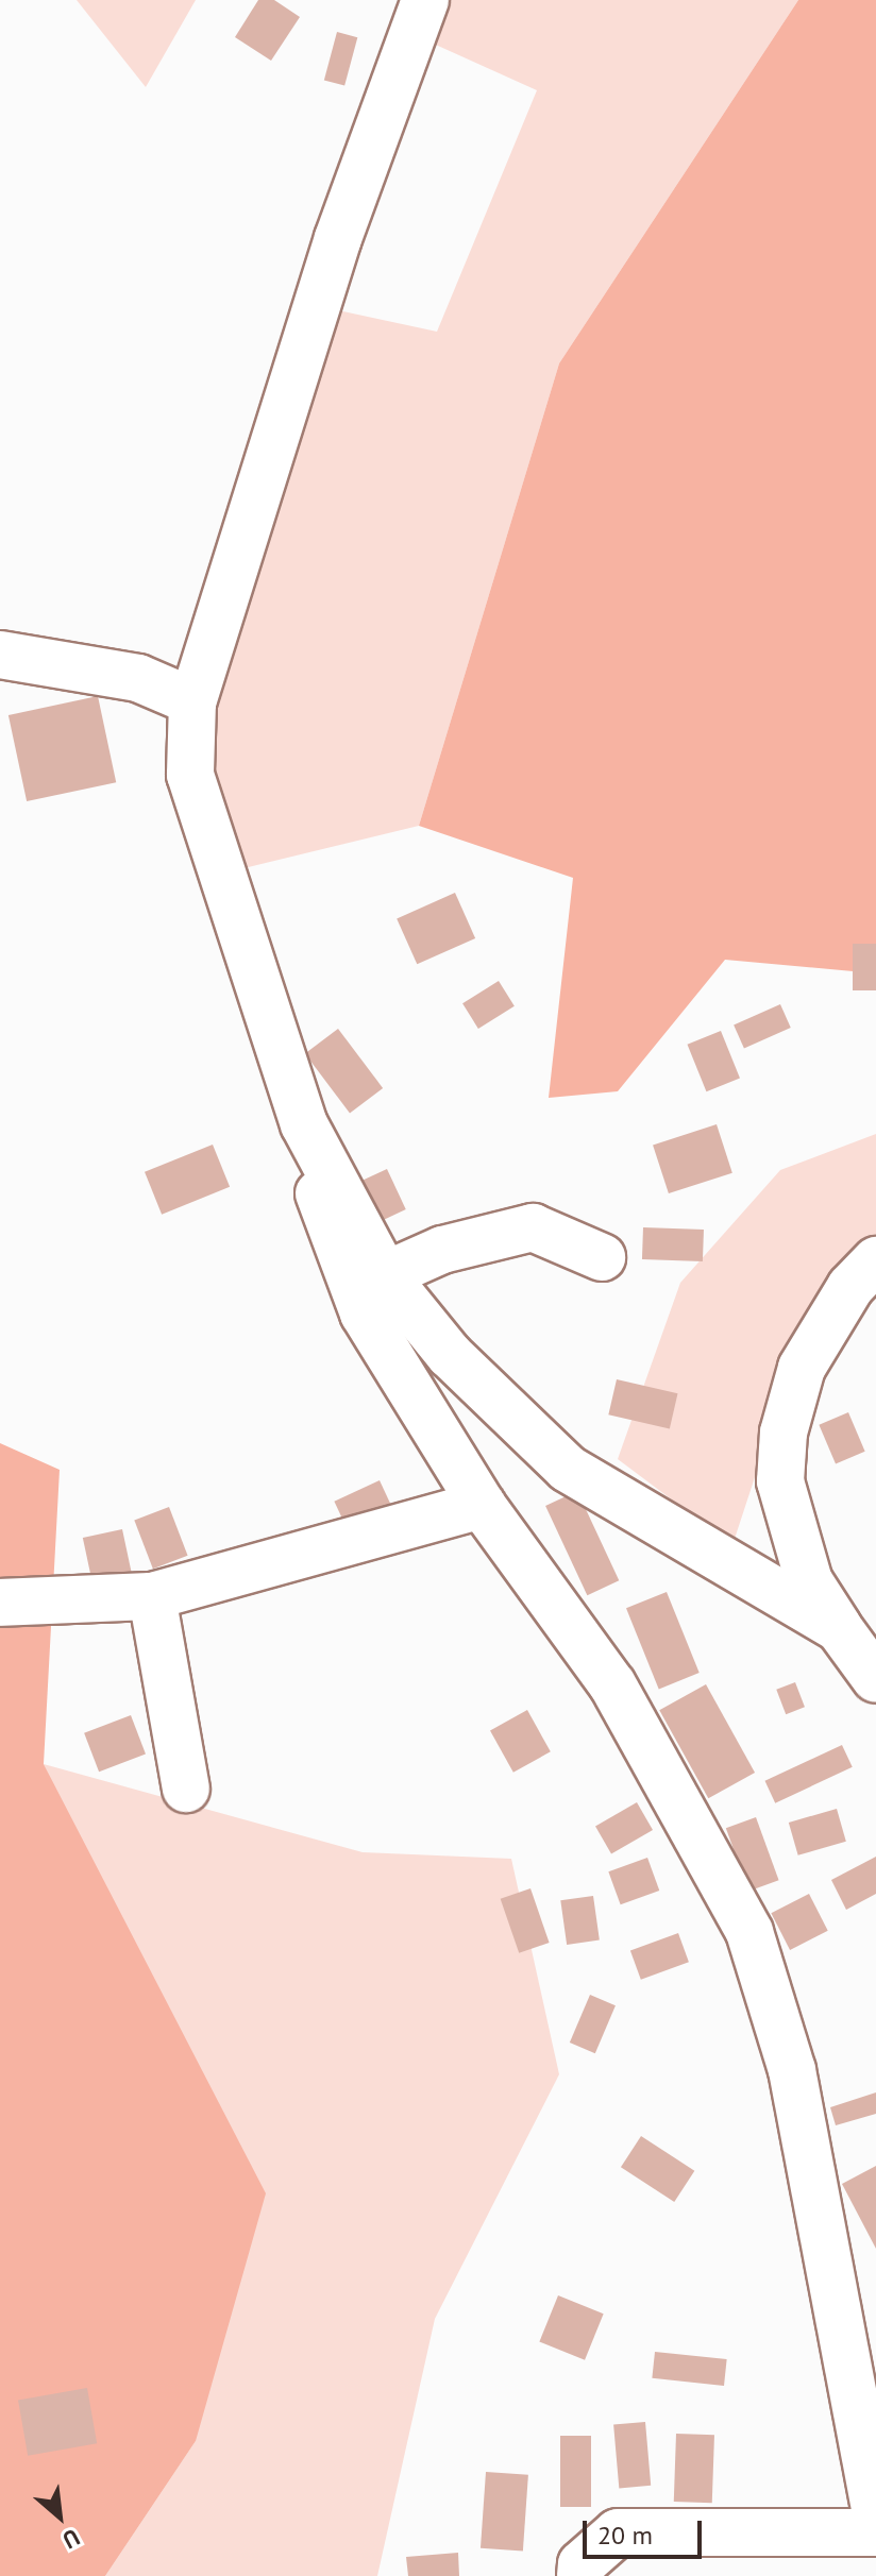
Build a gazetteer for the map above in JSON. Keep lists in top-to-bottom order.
{
  "scale_bar": "20 m",
  "north": "bottom right"
}
